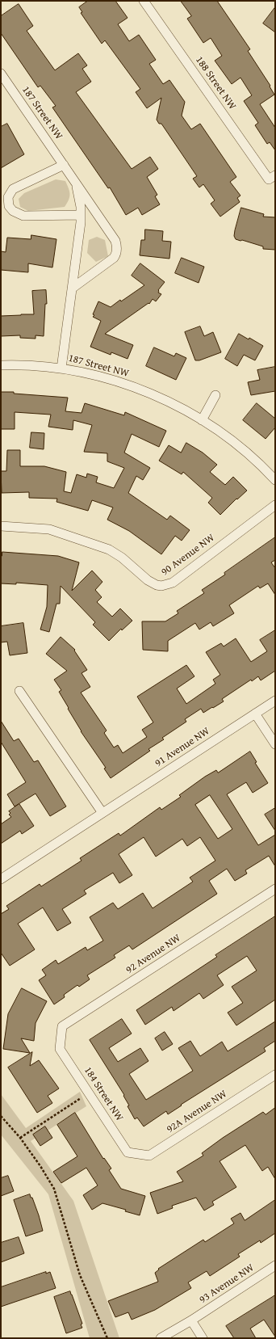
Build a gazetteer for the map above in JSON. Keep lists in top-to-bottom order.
{
  "streets": {
    "street": [
      "188 Street NW",
      "187 Street NW",
      "90 Avenue NW",
      "91 Avenue NW",
      "92 Avenue NW",
      "184 Street NW",
      "92A Avenue NW",
      "93 Avenue NW"
    ]
  },
  "crossings": [
    ["92 Avenue NW", "184 Street NW"],
    ["184 Street NW", "92A Avenue NW"]
  ]
}
